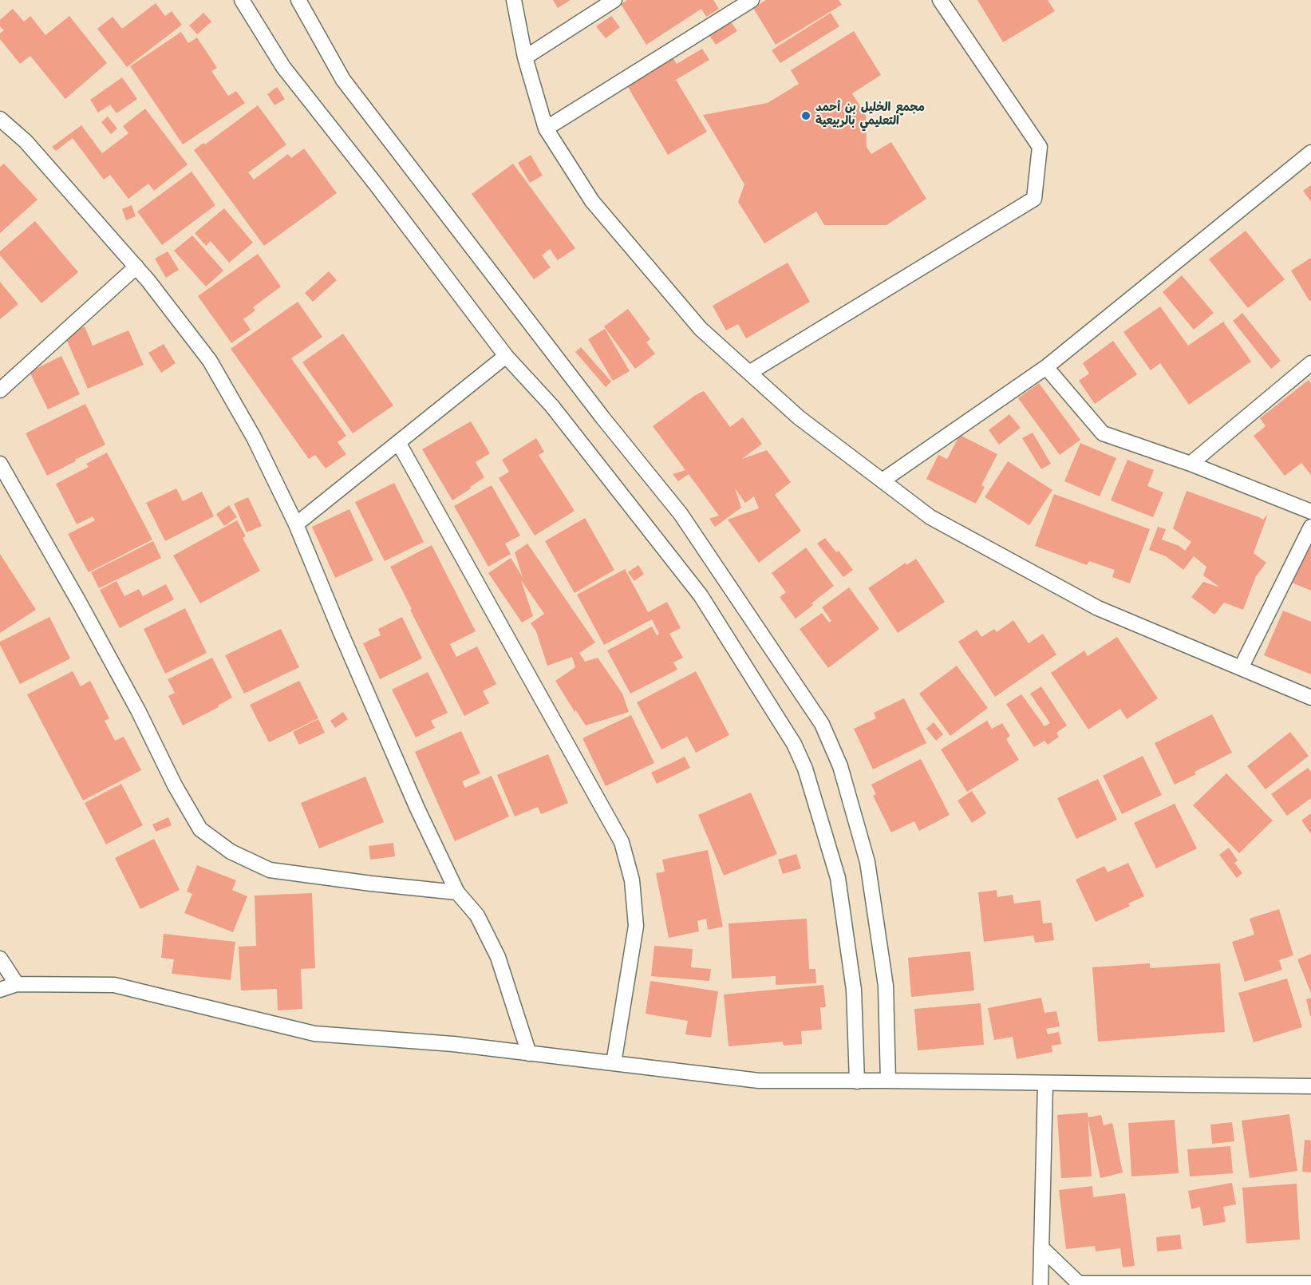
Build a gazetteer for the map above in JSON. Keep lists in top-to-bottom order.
{
  "places": ["مجمع الخليل بن أحمد التعليمي بالربيعية"]
}
